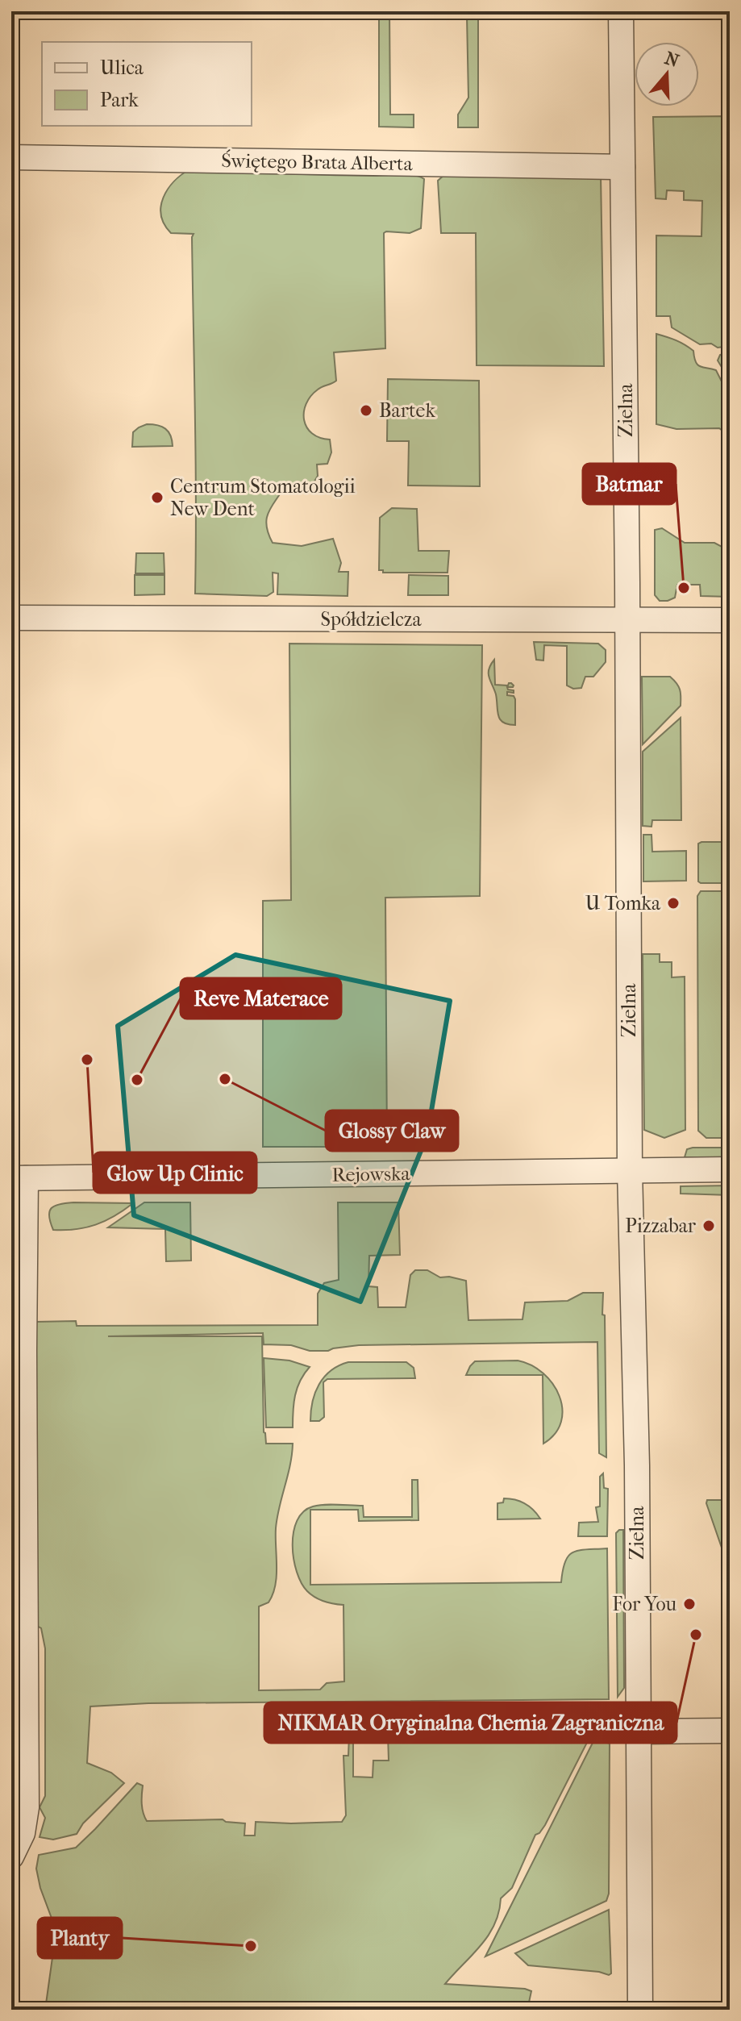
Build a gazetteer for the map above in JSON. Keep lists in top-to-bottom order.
{
  "streets": {
    "street": [
      "Świętego Brata Alberta",
      "Zielna",
      "Spółdzielcza",
      "Rejowska"
    ]
  },
  "crossings": [
    ["Świętego Brata Alberta", "Zielna"],
    ["Zielna", "Spółdzielcza"],
    ["Zielna", "Rejowska"]
  ],
  "places": [
    "Bartek",
    "Centrum Stomatologii New Dent",
    "Batmar",
    "U Tomka",
    "Glow Up Clinic",
    "Glossy Claw",
    "Reve Materace",
    "Pizzabar",
    "For You",
    "NIKMAR Oryginalna Chemia Zagraniczna",
    "Planty"
  ],
  "legend": ["Ulica", "Park"],
  "north": "top"
}
